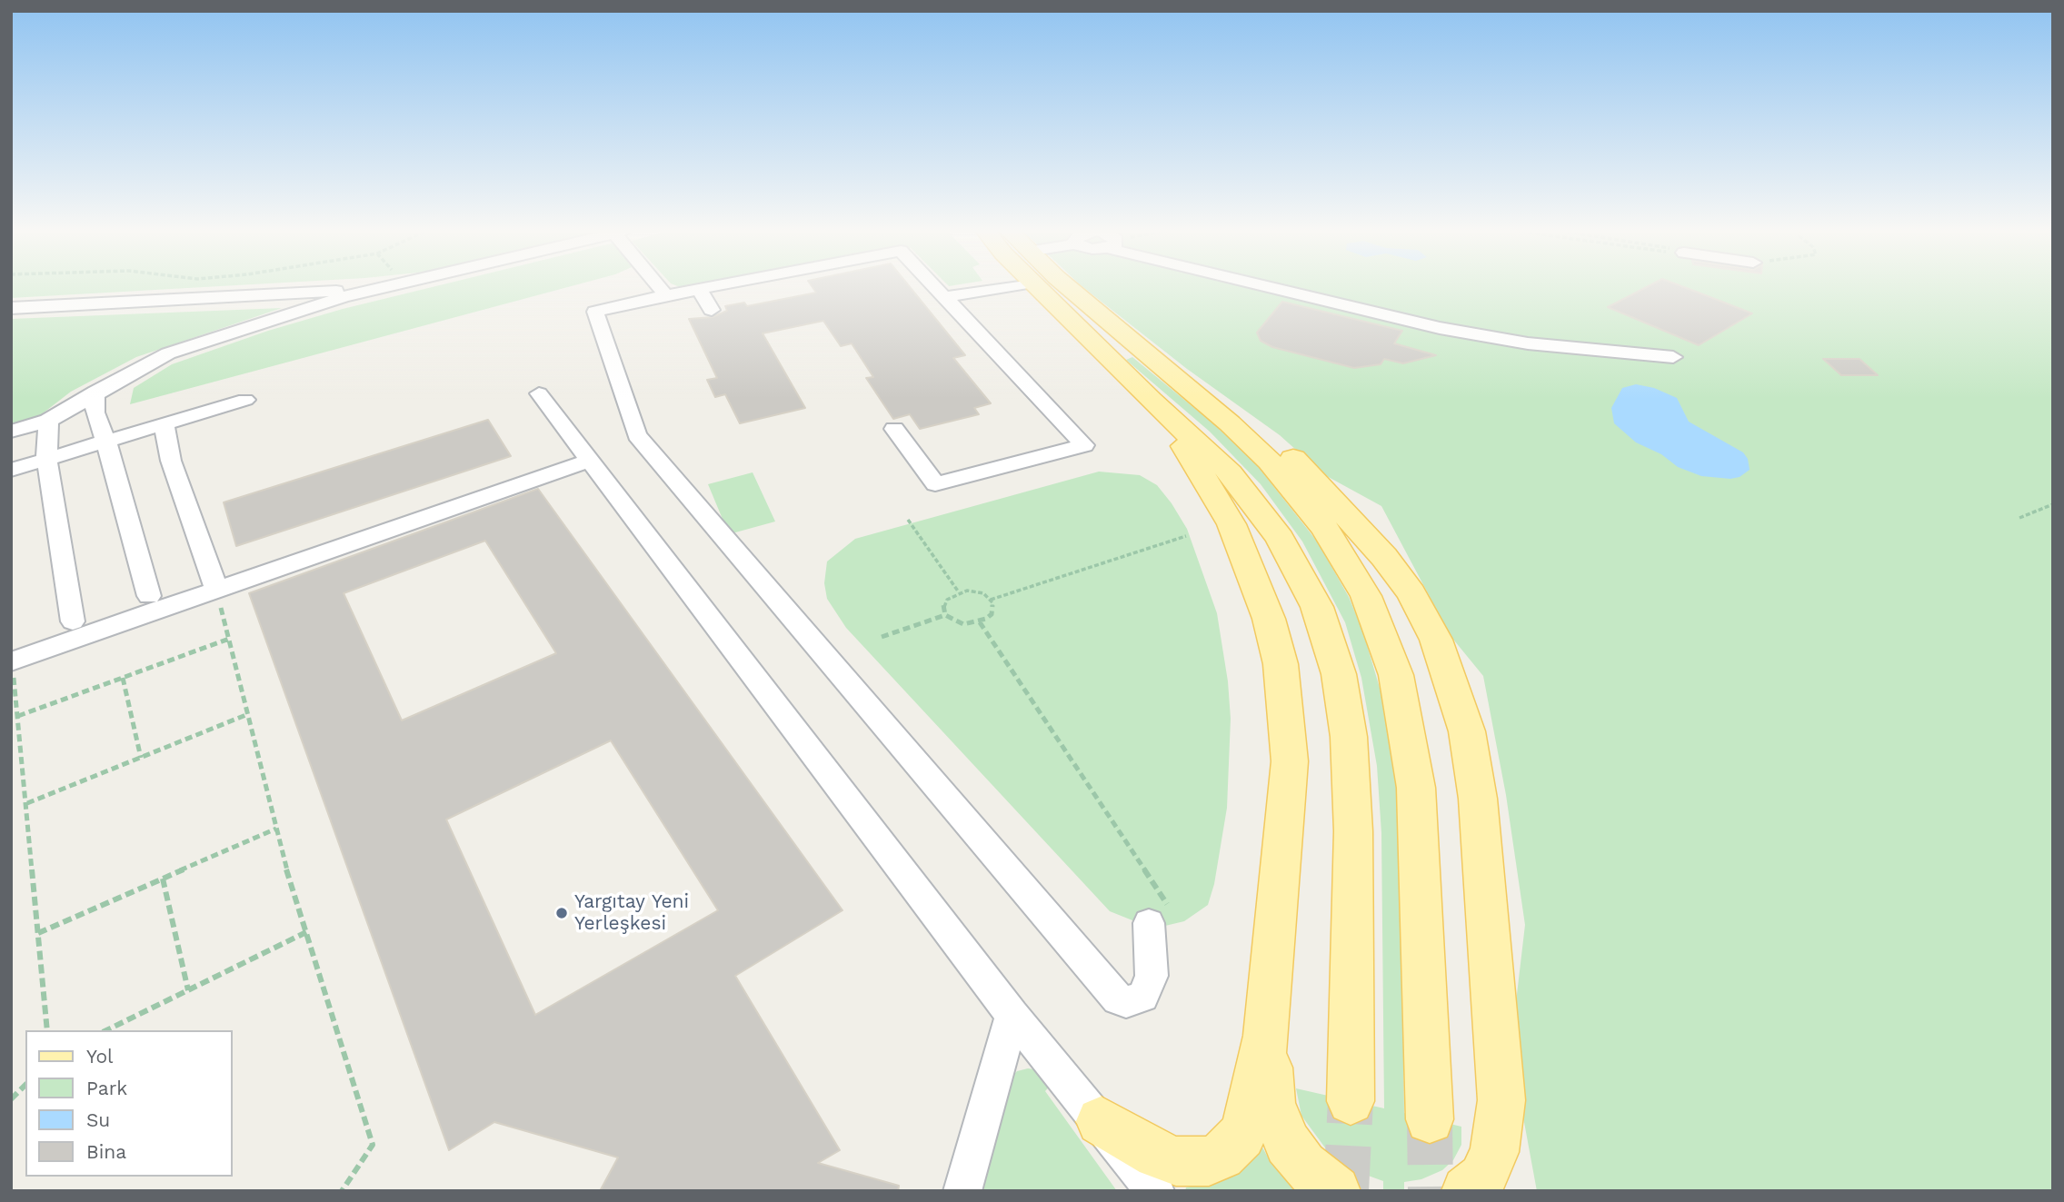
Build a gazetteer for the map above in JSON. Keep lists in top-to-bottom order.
{
  "places": ["Yargıtay Yeni Yerleşkesi"],
  "legend": [
    "Yol",
    "Park",
    "Su",
    "Bina"
  ]
}
